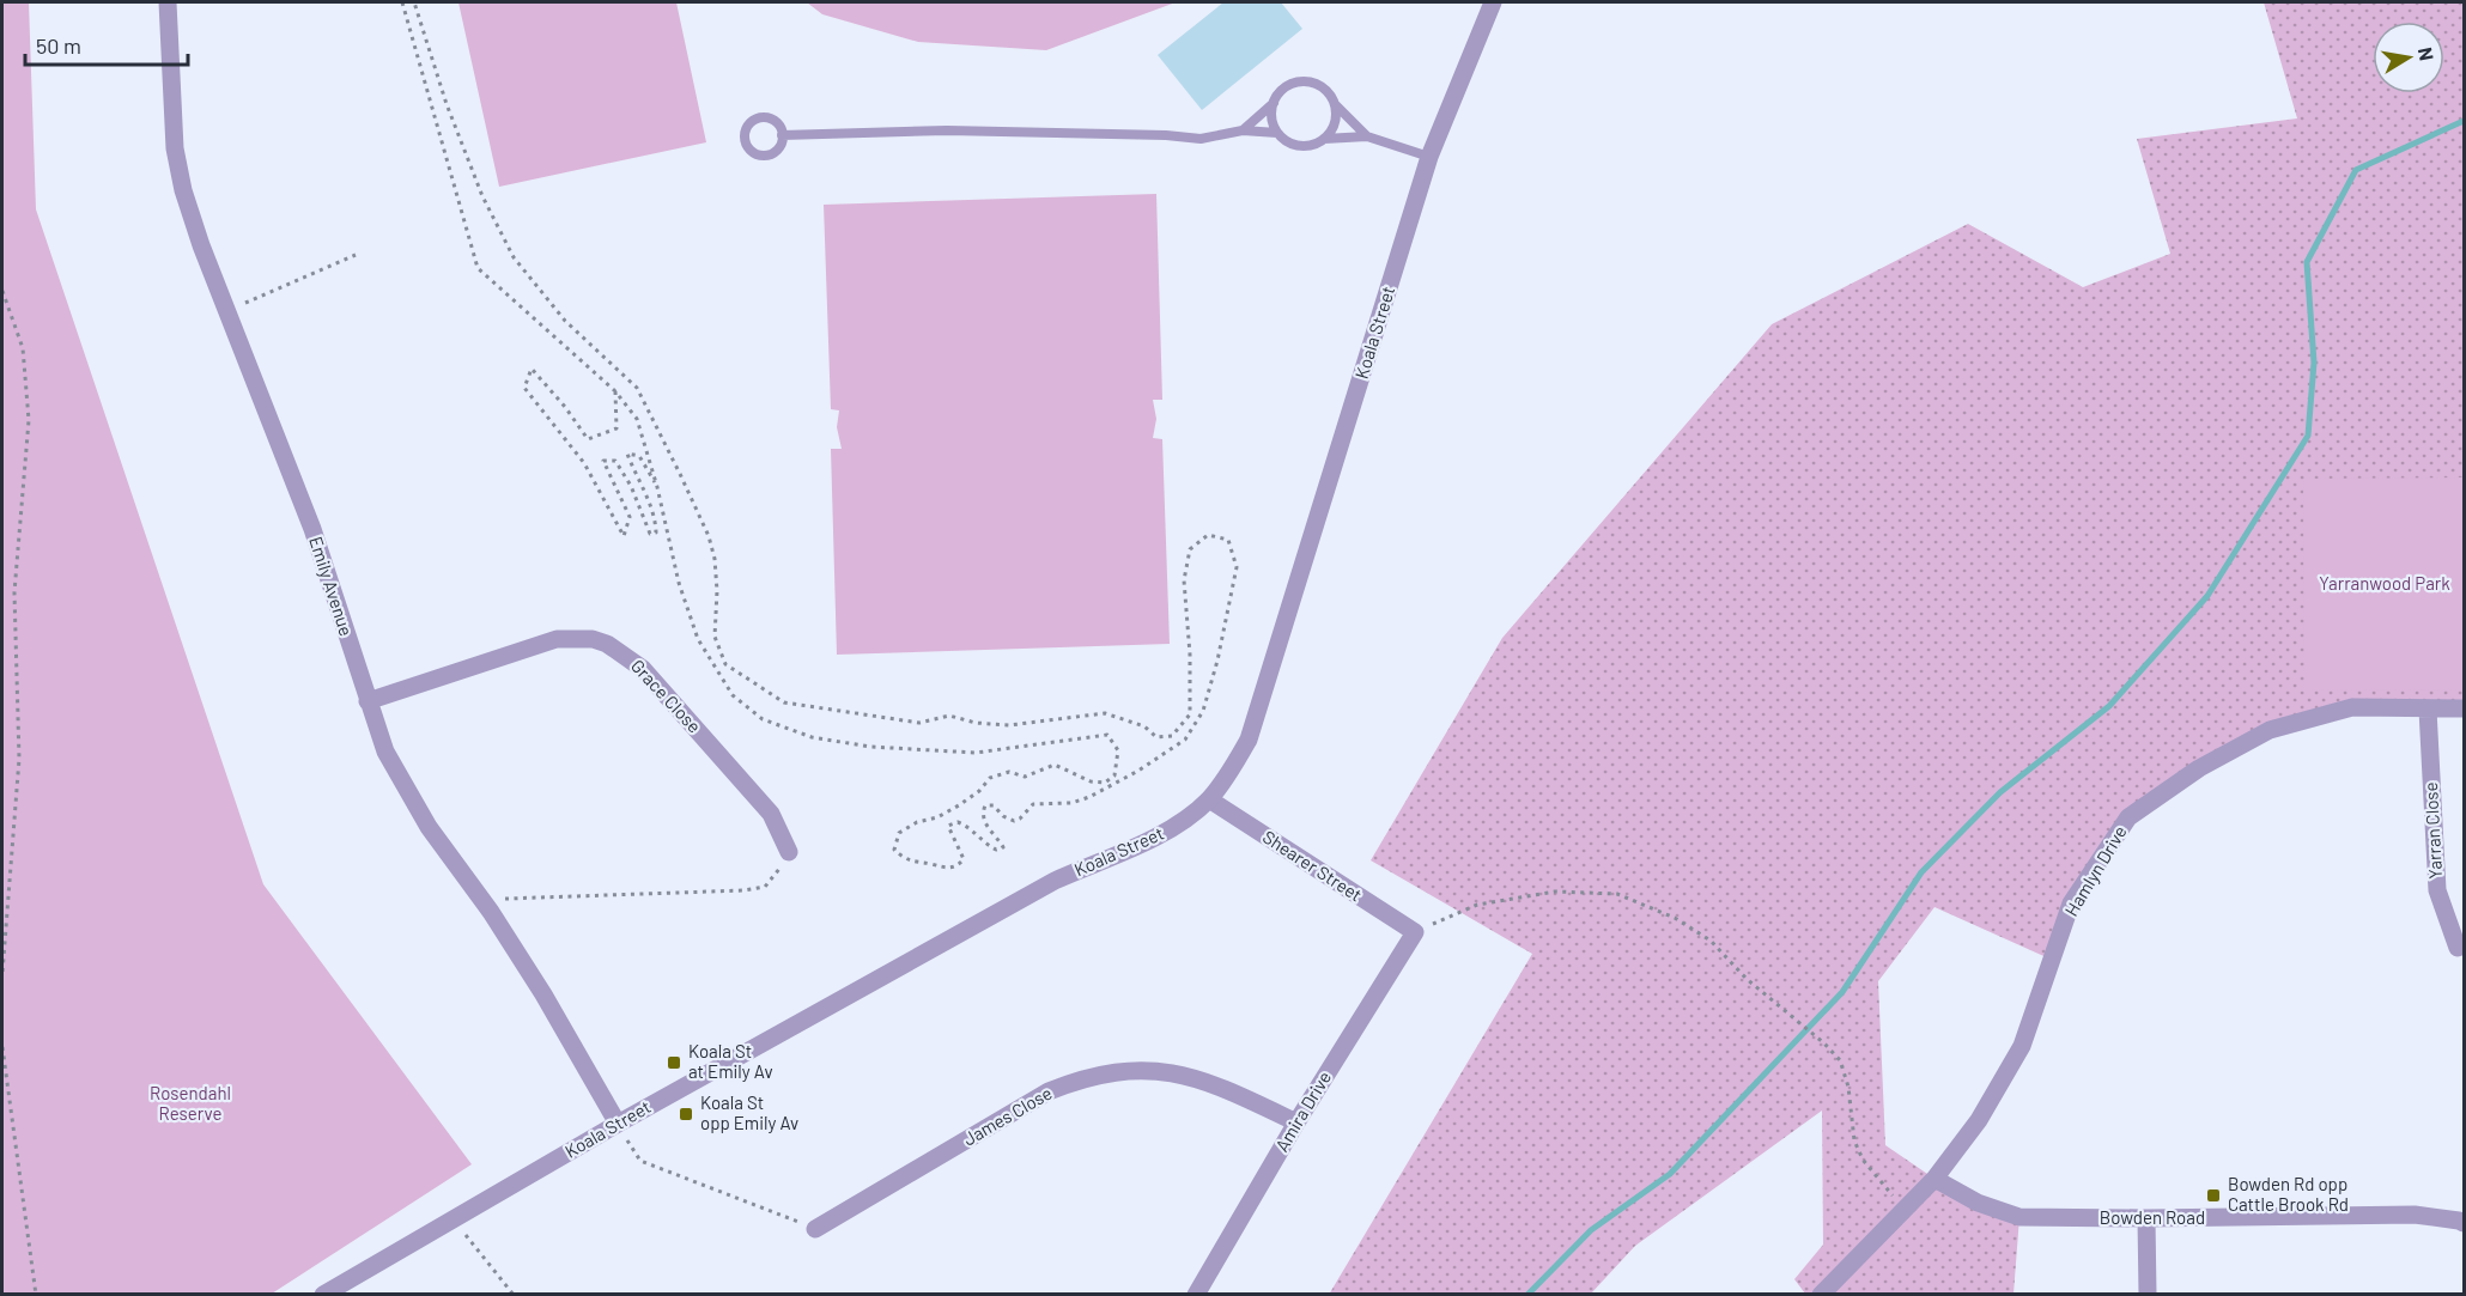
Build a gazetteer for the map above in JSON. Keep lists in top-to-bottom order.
{
  "streets": {
    "street": [
      "Koala Street",
      "Emily Avenue",
      "Grace Close",
      "Yarran Close",
      "Shearer Street",
      "Hamlyn Drive",
      "Amira Drive",
      "James Close",
      "Bowden Road"
    ]
  },
  "crossings": [
    ["Koala Street", "Emily Avenue"],
    ["Koala Street", "Shearer Street"],
    ["Emily Avenue", "Grace Close"],
    ["Yarran Close", "Hamlyn Drive"],
    ["Shearer Street", "Amira Drive"],
    ["Hamlyn Drive", "Bowden Road"],
    ["Amira Drive", "James Close"]
  ],
  "parks": ["Yarranwood Park", "Rosendahl Reserve"],
  "places": {
    "transit": ["Koala St at Emily Av", "Koala St opp Emily Av", "Bowden Rd opp Cattle Brook Rd"]
  },
  "scale_bar": "50 m",
  "north": "right"
}
